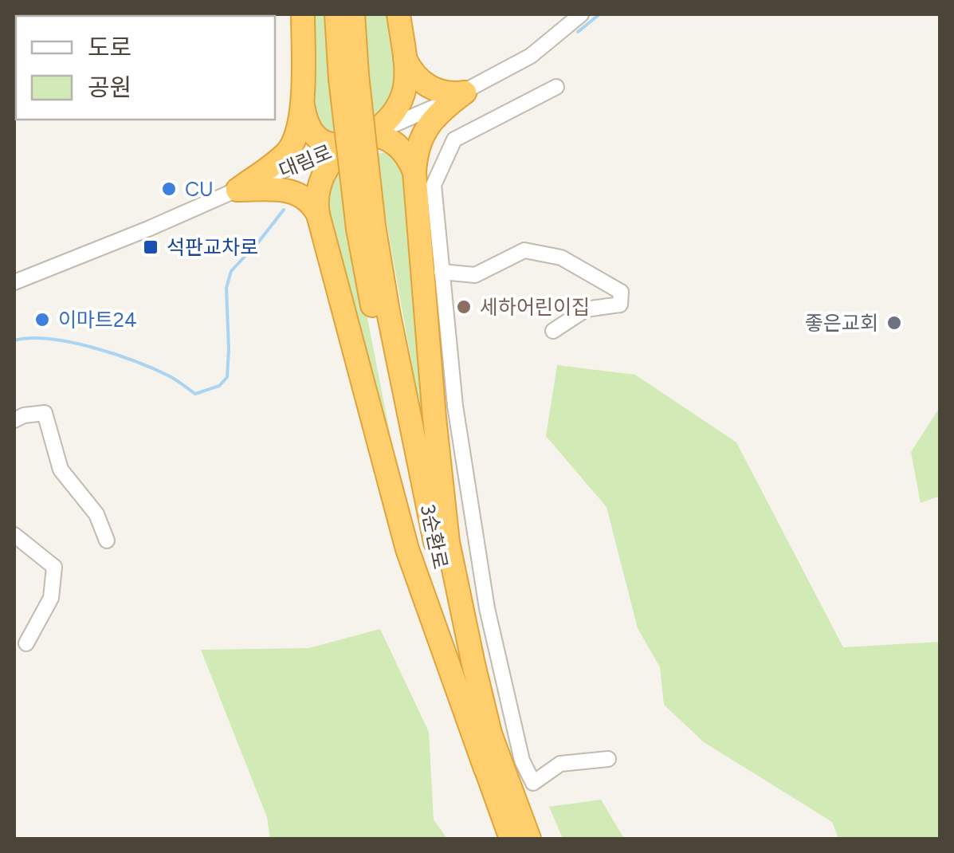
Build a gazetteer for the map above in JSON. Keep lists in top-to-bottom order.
{
  "streets": {
    "highway": ["3순환로"],
    "street": ["대림로"]
  },
  "places": {
    "other": [
      "CU",
      "세하어린이집",
      "이마트24",
      "좋은교회"
    ],
    "transit": ["석판교차로"]
  },
  "legend": ["도로", "공원"]
}
